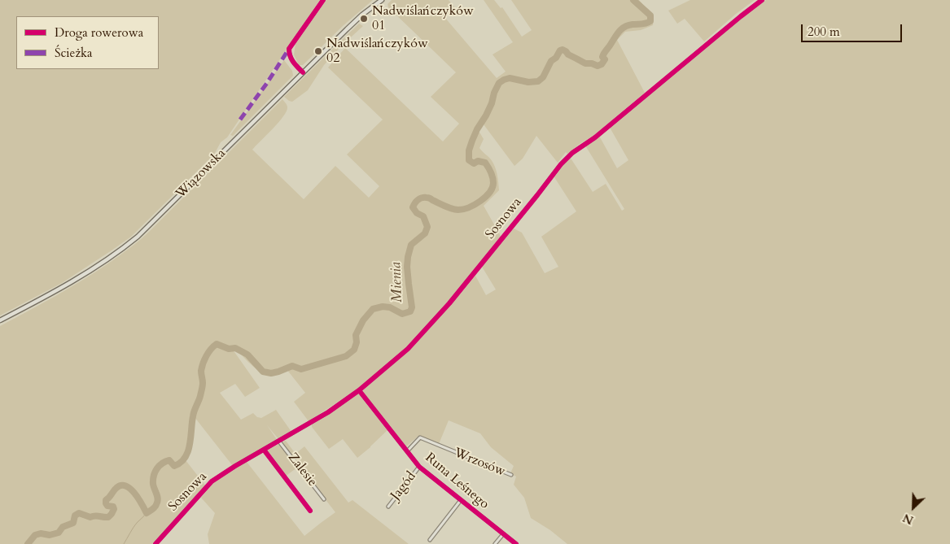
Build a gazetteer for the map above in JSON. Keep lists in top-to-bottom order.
{
  "streets": {
    "main road": ["Wiązowska"],
    "street": [
      "Sosnowa",
      "Wrzosów",
      "Zalesie",
      "Runa Leśnego",
      "Jagód"
    ]
  },
  "crossings": [
    ["Sosnowa", "Zalesie"],
    ["Sosnowa", "Runa Leśnego"],
    ["Wrzosów", "Runa Leśnego"],
    ["Runa Leśnego", "Jagód"]
  ],
  "water": ["Mienia"],
  "places": ["Nadwiślańczyków 01", "Nadwiślańczyków 02"],
  "legend": ["Droga rowerowa", "Ścieżka"],
  "scale_bar": "200 m",
  "north": "bottom left"
}
